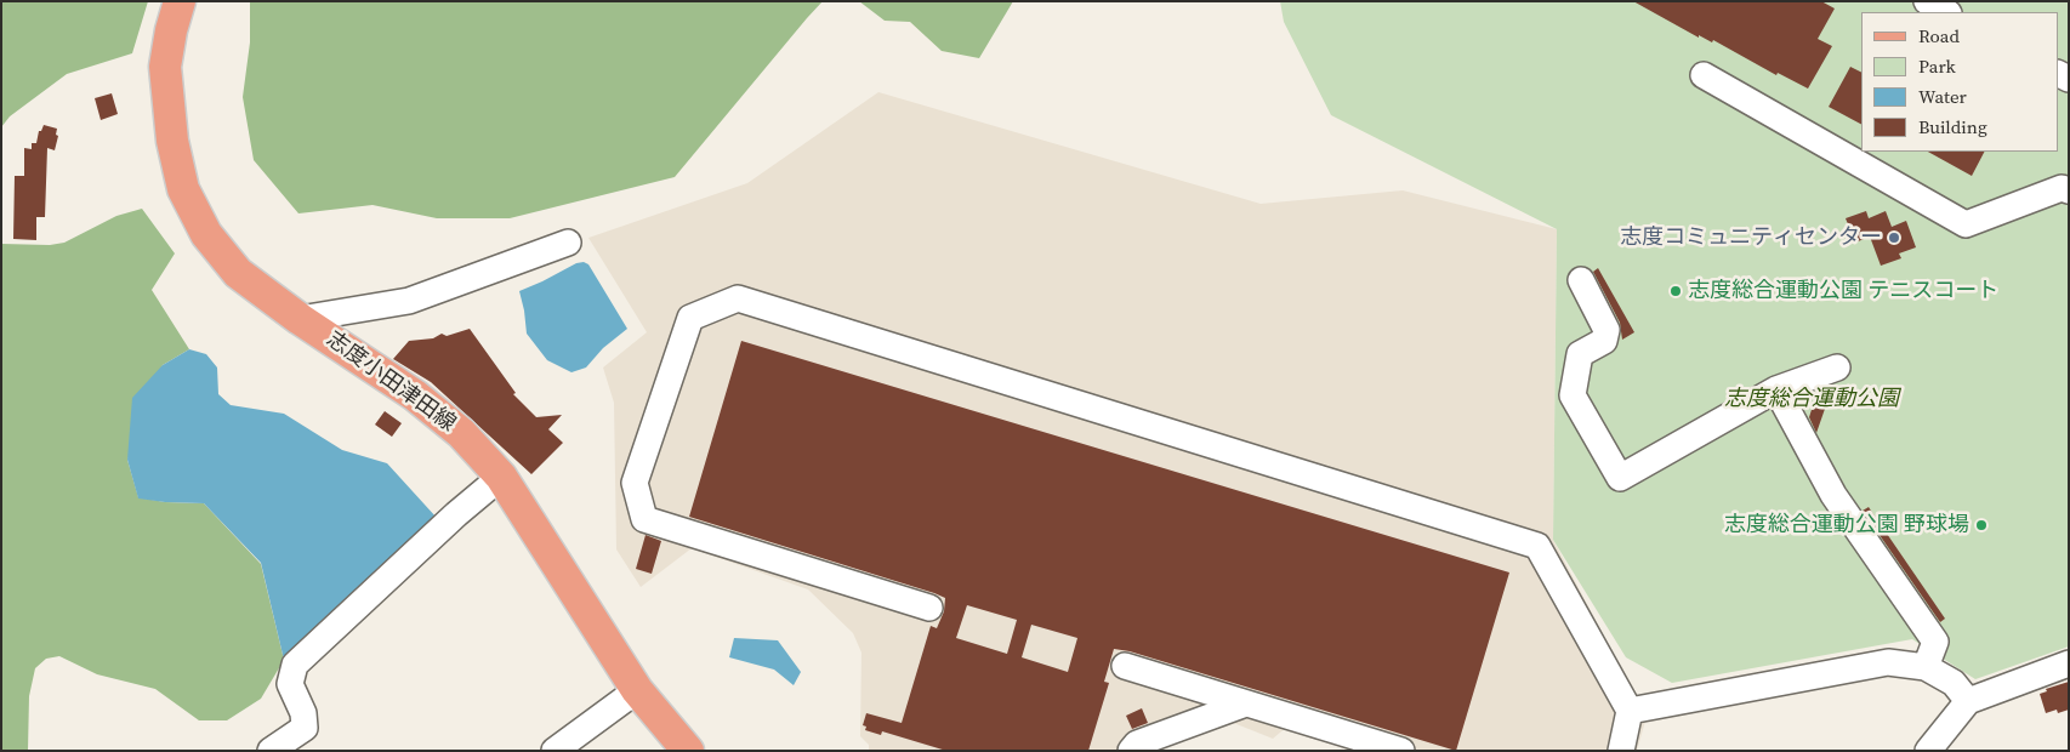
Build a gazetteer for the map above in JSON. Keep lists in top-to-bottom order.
{
  "streets": {
    "main road": ["志度小田津田線"]
  },
  "parks": ["志度総合運動公園"],
  "places": ["志度コミュニティセンター", "志度総合運動公園 テニスコート", "志度総合運動公園 野球場"],
  "legend": [
    "Road",
    "Park",
    "Water",
    "Building"
  ]
}
